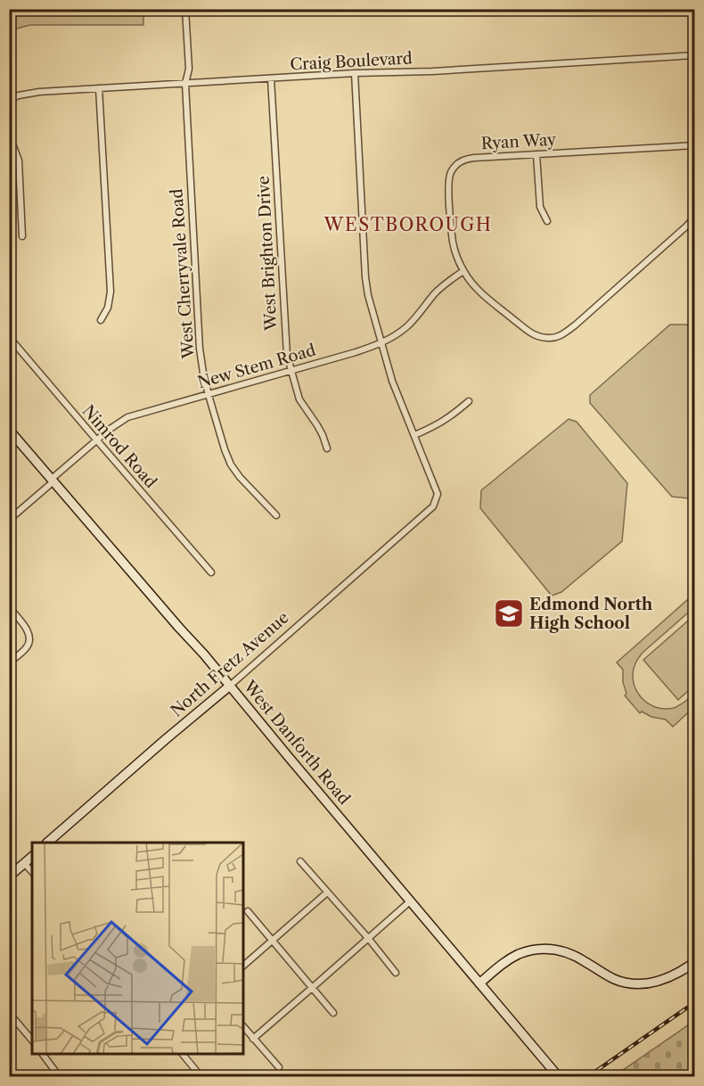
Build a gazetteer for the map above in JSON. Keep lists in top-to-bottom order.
{
  "streets": {
    "main road": ["North Fretz Avenue", "West Danforth Road"],
    "street": [
      "Craig Boulevard",
      "Ryan Way",
      "West Brighton Drive",
      "West Cherryvale Road",
      "New Stem Road",
      "Nimrod Road"
    ]
  },
  "crossings": [
    ["Craig Boulevard", "West Brighton Drive"],
    ["Craig Boulevard", "West Cherryvale Road"],
    ["Ryan Way", "New Stem Road"],
    ["West Brighton Drive", "New Stem Road"],
    ["West Cherryvale Road", "New Stem Road"],
    ["New Stem Road", "Nimrod Road"],
    ["New Stem Road", "West Danforth Road"],
    ["North Fretz Avenue", "West Danforth Road"]
  ],
  "districts": ["WESTBOROUGH"],
  "places": {
    "school or university": ["Edmond North High School"]
  }
}
